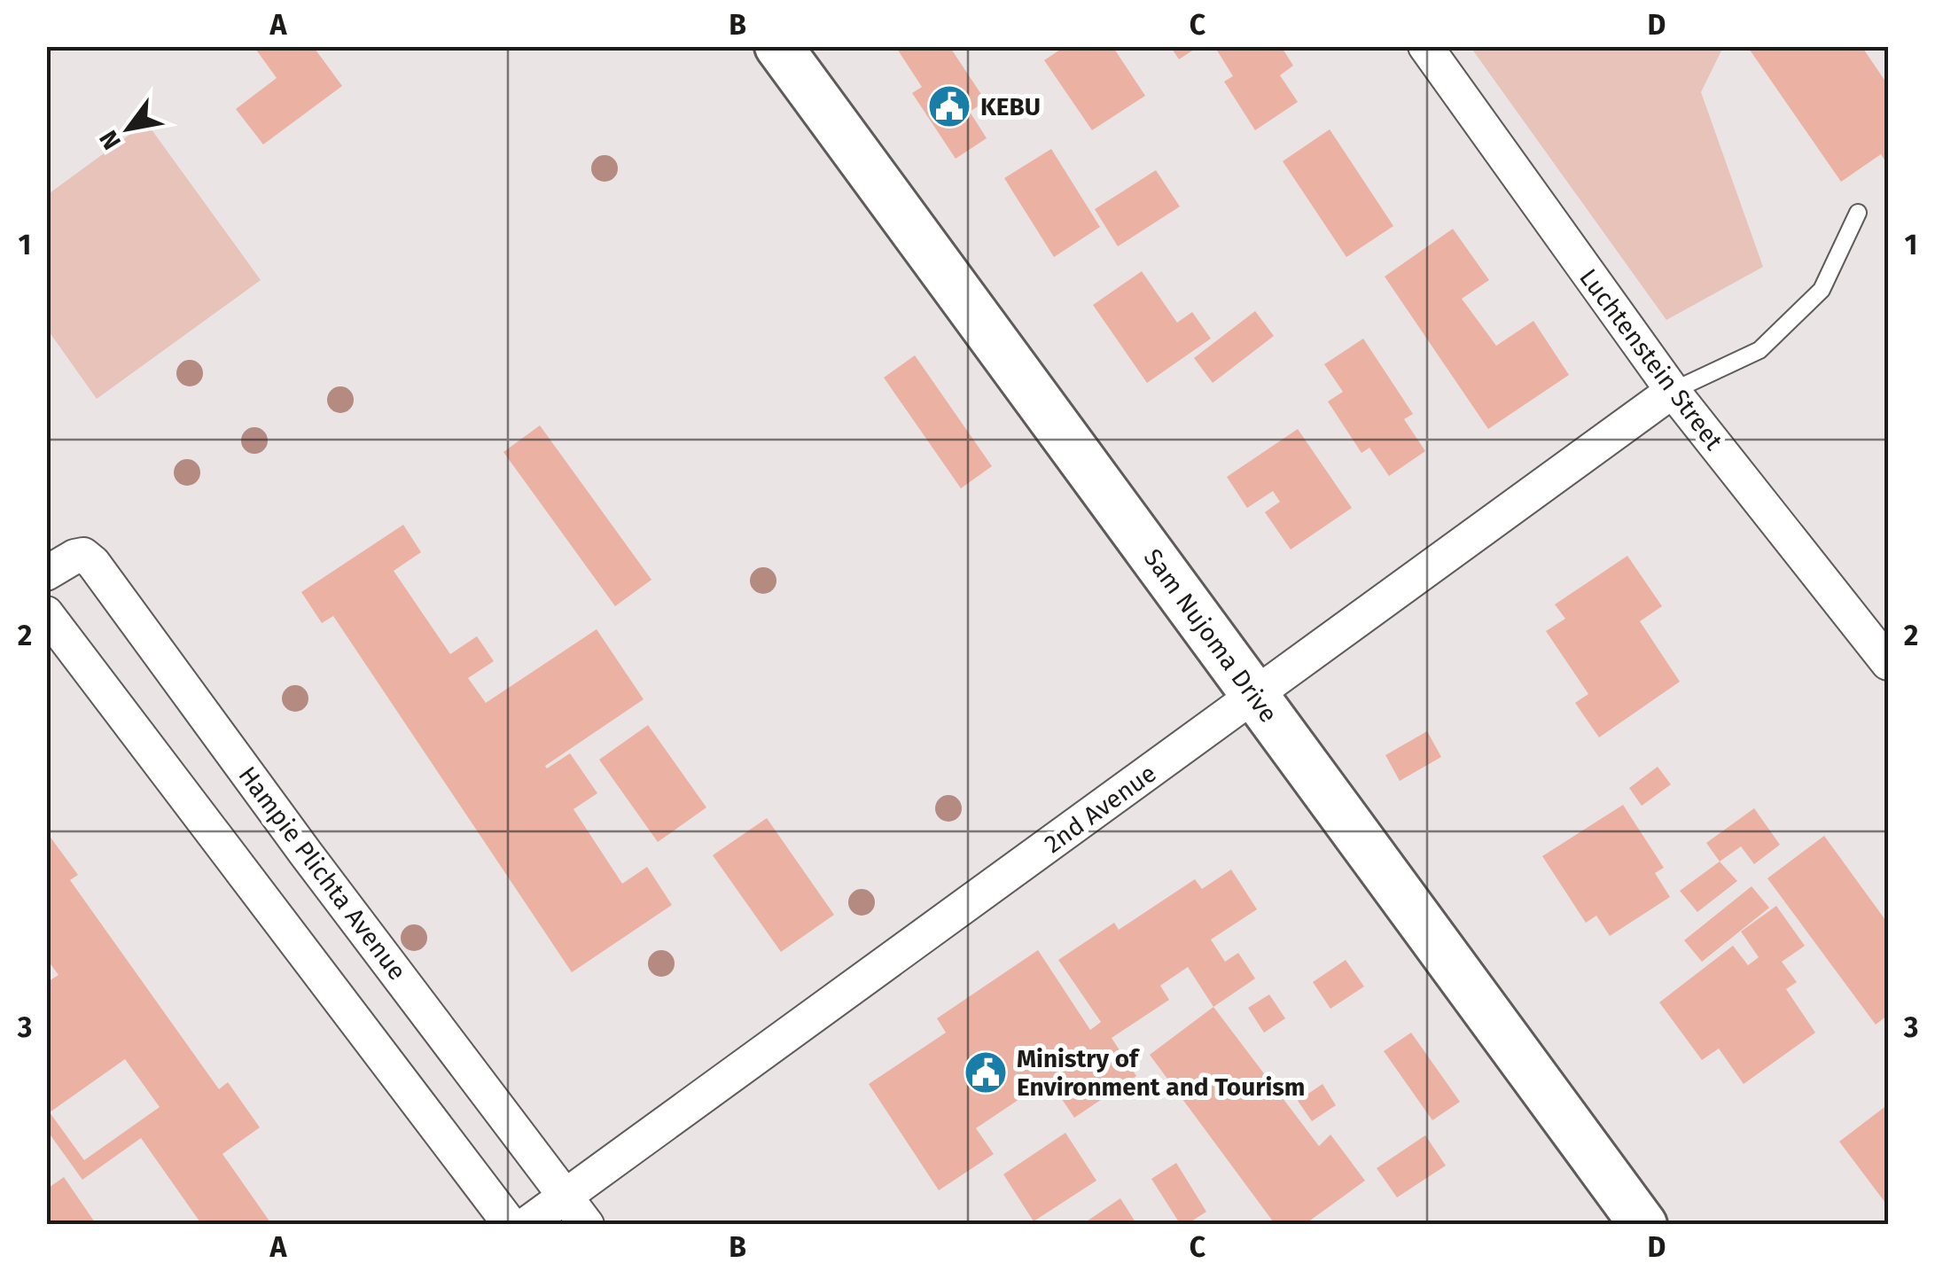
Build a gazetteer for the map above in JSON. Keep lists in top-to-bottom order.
{
  "streets": {
    "main road": ["Sam Nujoma Drive"],
    "street": ["Luchtenstein Street", "2nd Avenue", "Hampie Plichta Avenue"]
  },
  "crossings": [
    ["Luchtenstein Street", "2nd Avenue"],
    ["Sam Nujoma Drive", "2nd Avenue"],
    ["2nd Avenue", "Hampie Plichta Avenue"]
  ],
  "places": {
    "public building": ["KEBU", "Ministry of Environment and Tourism"]
  },
  "north": "bottom left",
  "grid": {
    "columns": [
      "A",
      "B",
      "C",
      "D"
    ],
    "rows": ["1", "2", "3"]
  }
}
